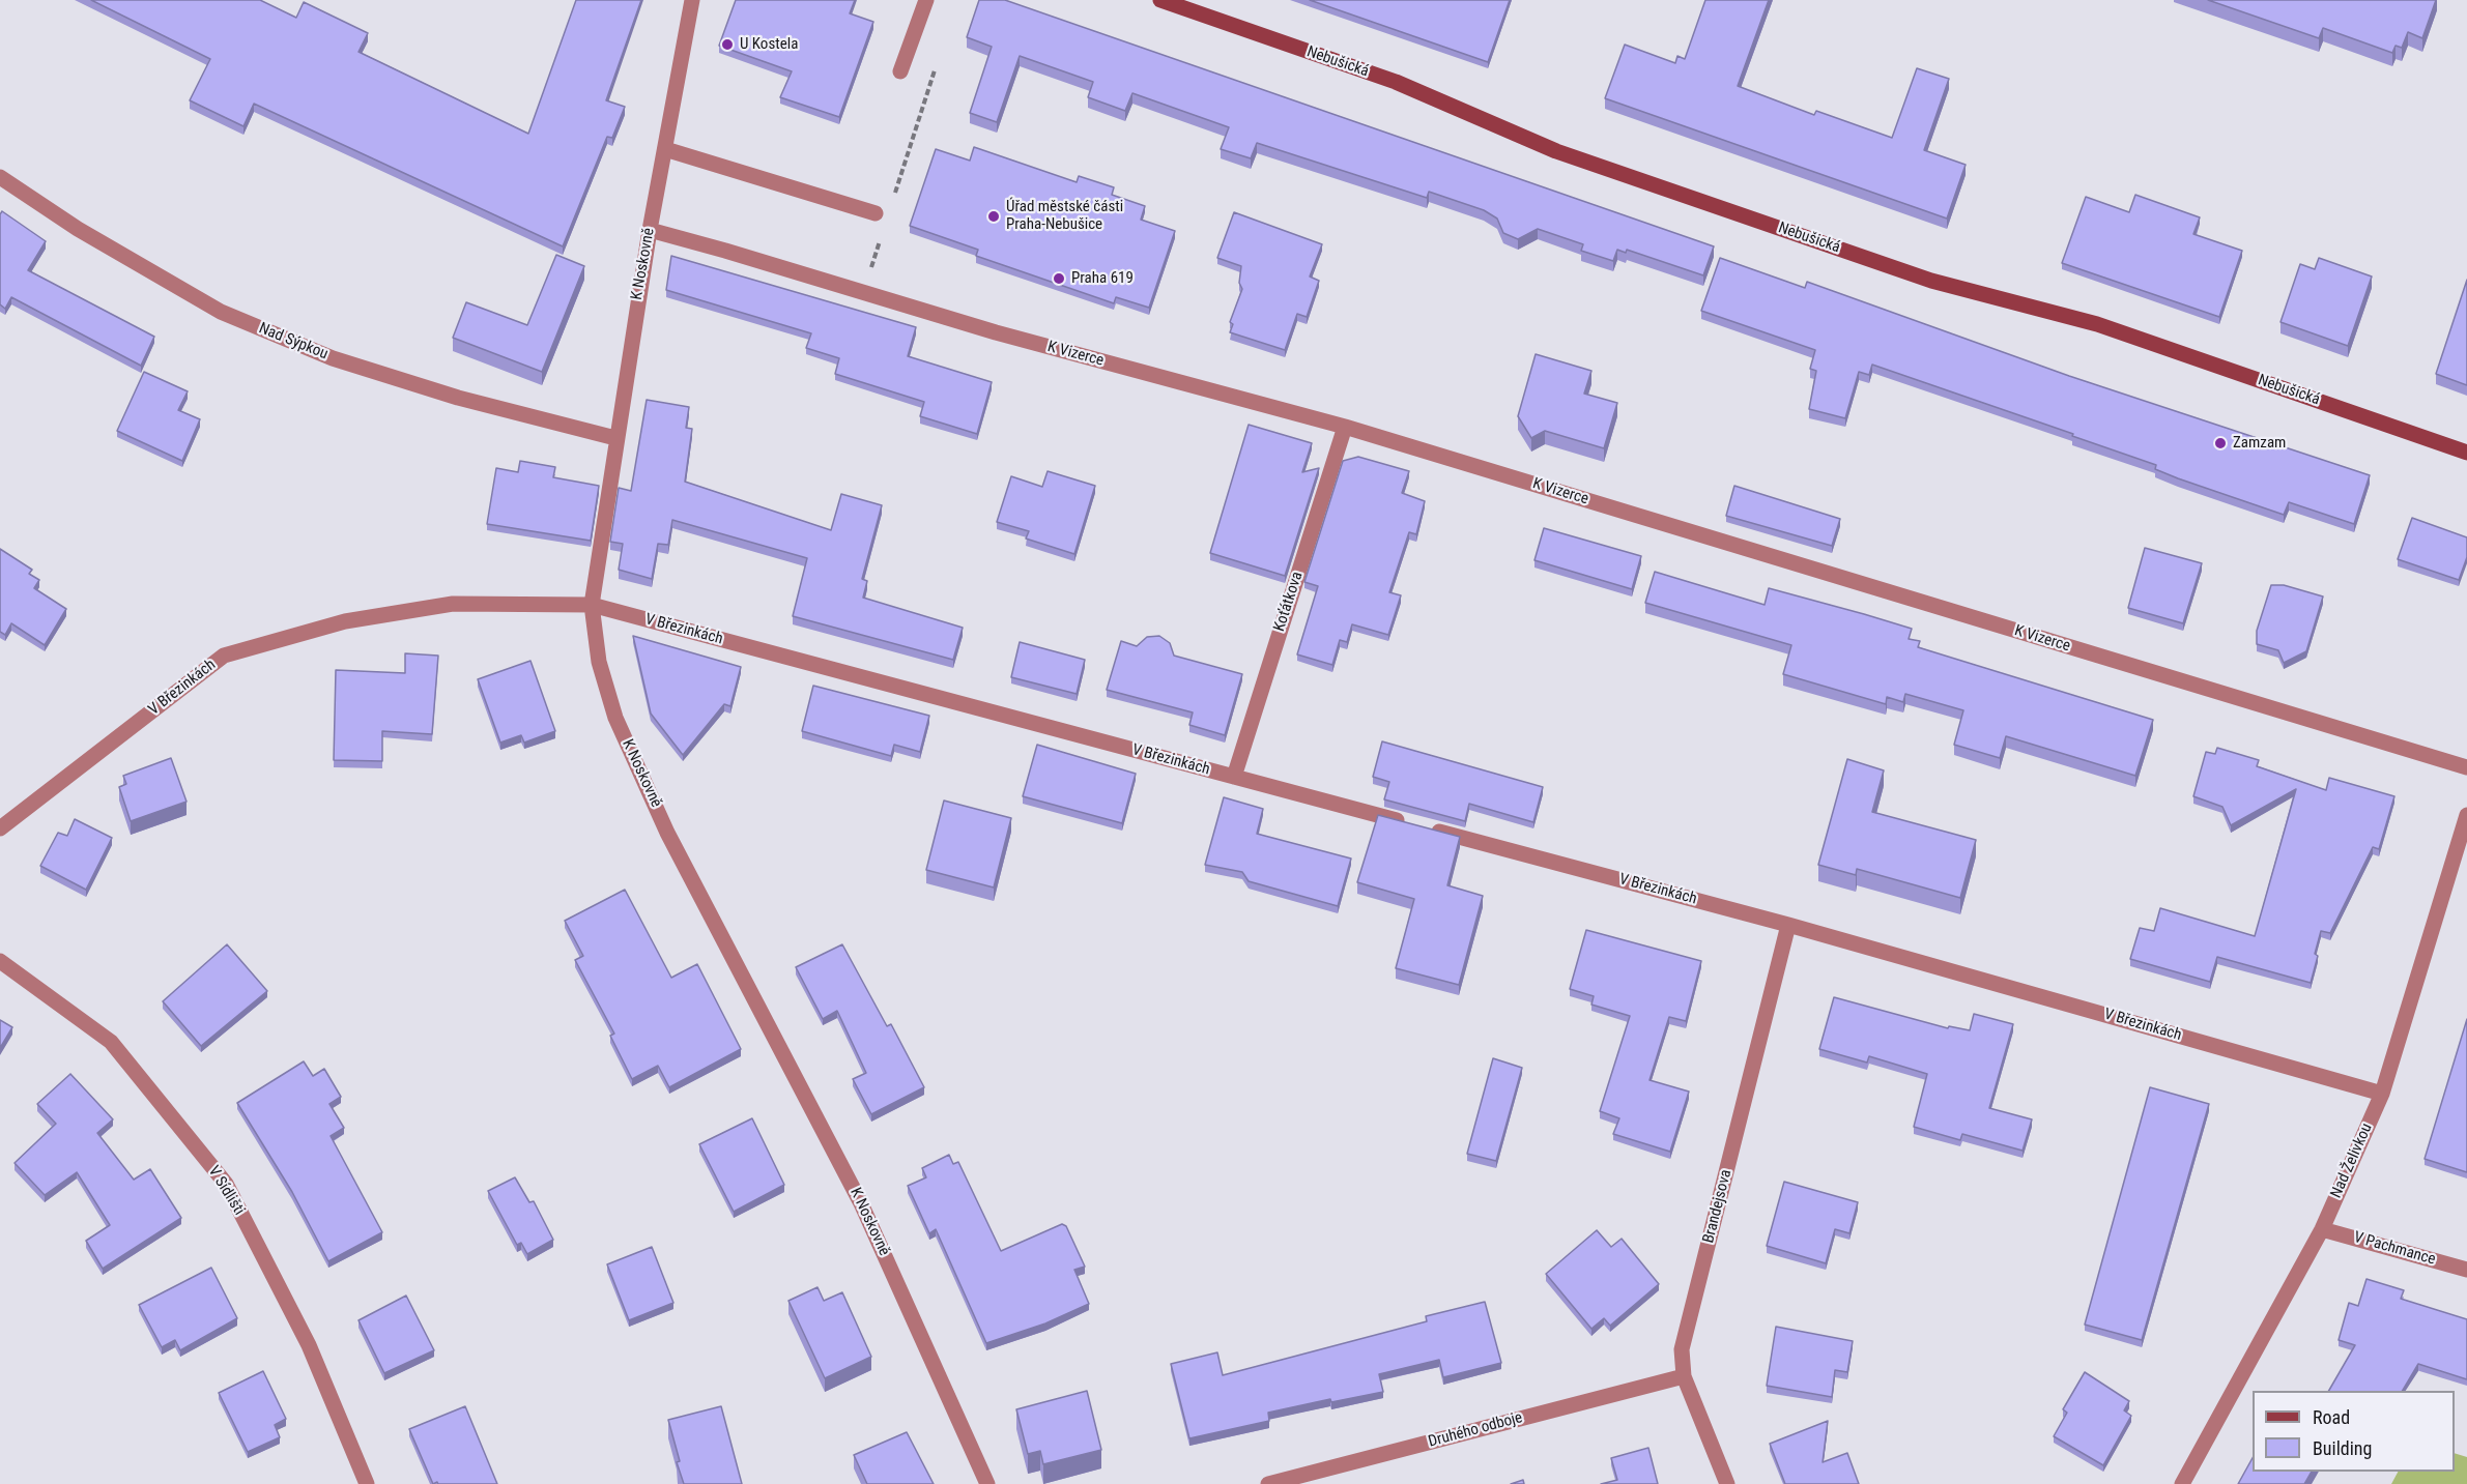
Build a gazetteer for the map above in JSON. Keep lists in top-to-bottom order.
{
  "streets": {
    "street": [
      "Nebušická",
      "K Noskovně",
      "Nad Sýpkou",
      "K Vizerce",
      "Koťátkova",
      "V Březinkách",
      "Nad Želivkou",
      "V Sídlišti",
      "Brandejsova",
      "V Pachmance",
      "Druhého odboje"
    ]
  },
  "crossings": [
    ["K Noskovně", "Nad Sýpkou"],
    ["K Noskovně", "K Vizerce"],
    ["K Noskovně", "V Březinkách"],
    ["K Vizerce", "Koťátkova"],
    ["Koťátkova", "V Březinkách"],
    ["V Březinkách", "Nad Želivkou"],
    ["V Březinkách", "Brandejsova"],
    ["Nad Želivkou", "V Pachmance"],
    ["Brandejsova", "Druhého odboje"]
  ],
  "places": [
    "U Kostela",
    "Úřad městské části Praha-Nebušice",
    "Praha 619",
    "Zamzam"
  ],
  "legend": ["Road", "Building"]
}
